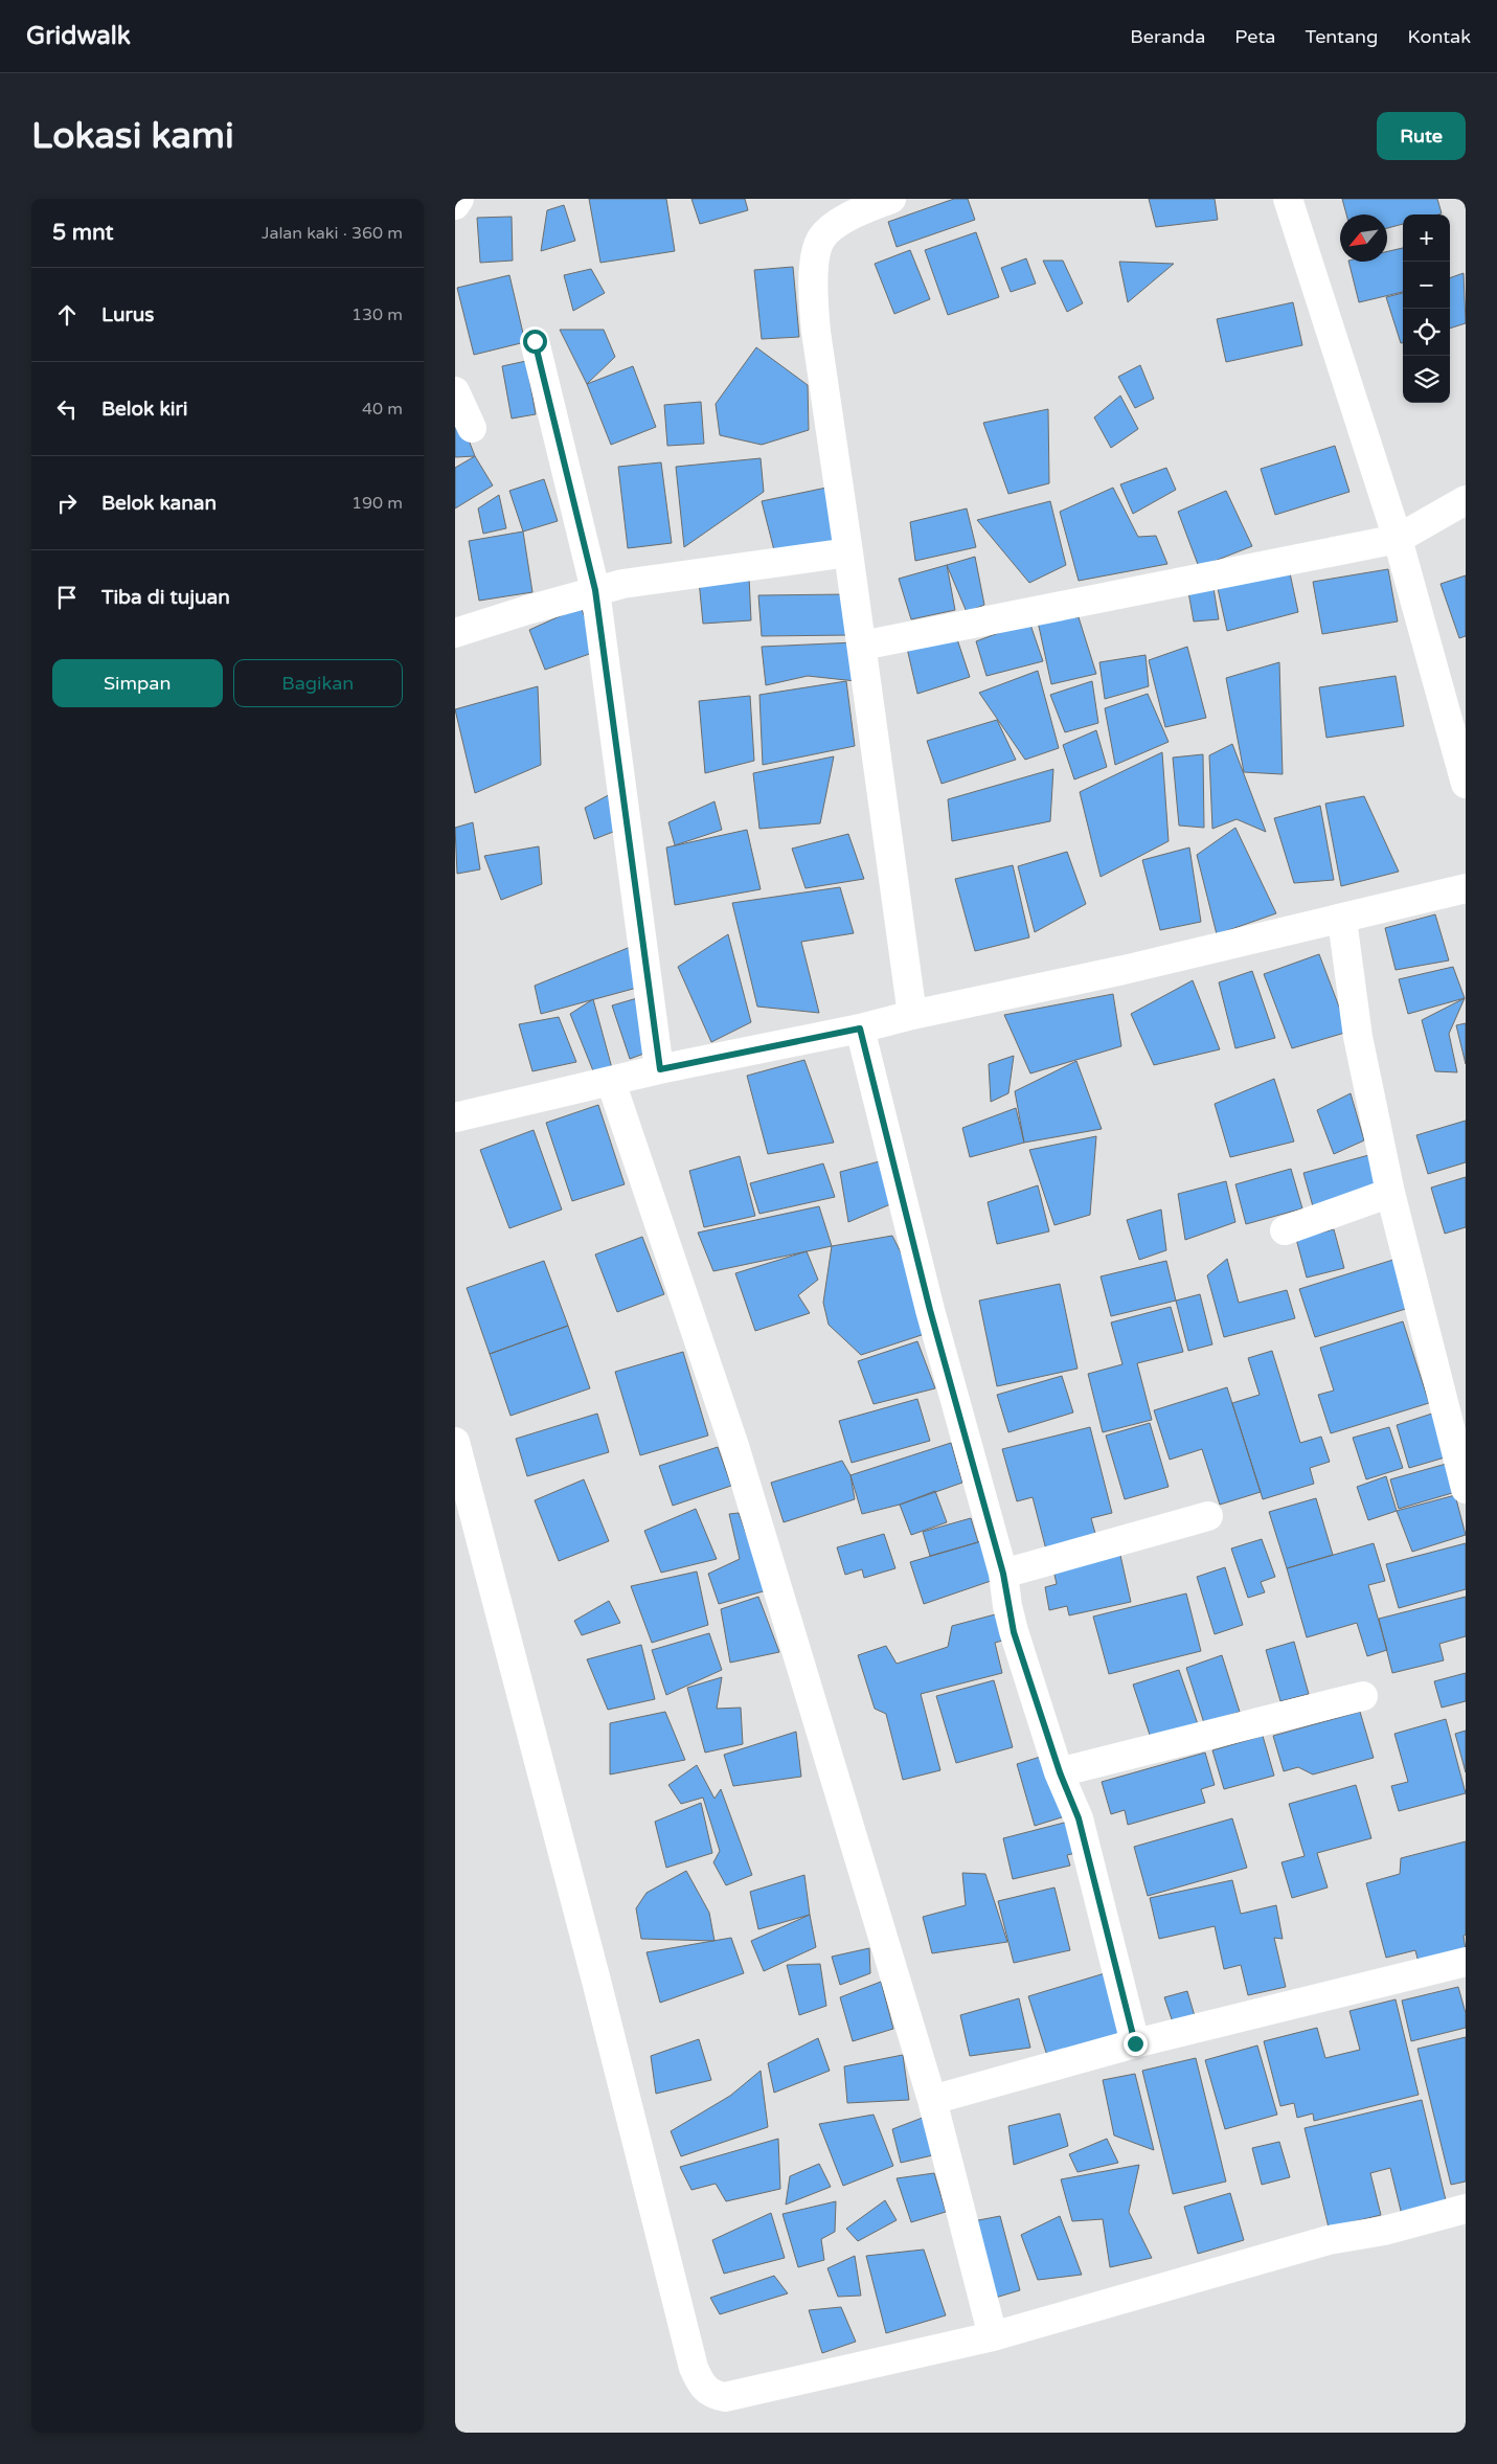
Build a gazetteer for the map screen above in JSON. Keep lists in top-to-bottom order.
{
  "north": "bottom left",
  "page": {
    "header": "Gridwalk",
    "nav": [
      "Beranda",
      "Peta",
      "Tentang",
      "Kontak"
    ],
    "buttons": [
      "Rute",
      ["Simpan", "Bagikan"]
    ],
    "title": "Lokasi kami",
    "heading": ["5 mnt", "Jalan kaki · 360 m"],
    "map_buttons": ["+", "−"],
    "list": [
      ["Lurus", "130 m"],
      ["Belok kiri", "40 m"],
      ["Belok kanan", "190 m"],
      "Tiba di tujuan"
    ]
  }
}
